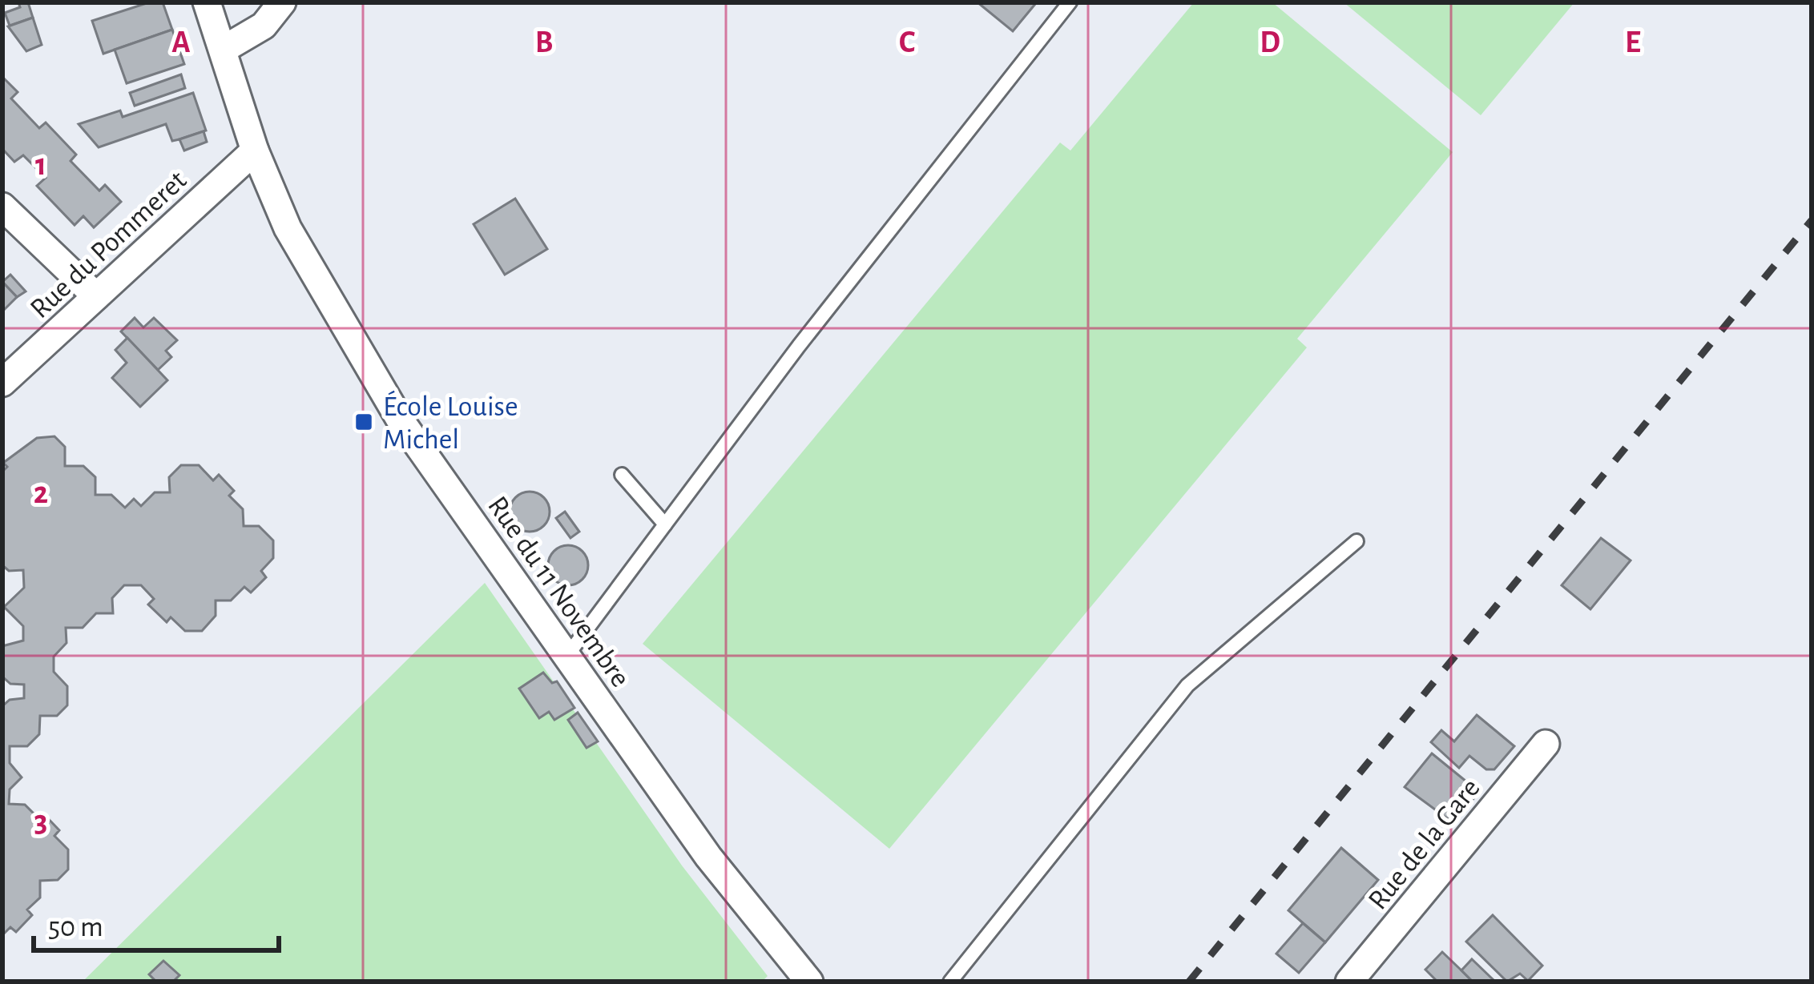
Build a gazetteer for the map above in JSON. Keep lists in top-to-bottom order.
{
  "streets": {
    "street": ["Rue du Pommeret", "Rue du 11 Novembre", "Rue de la Gare"]
  },
  "crossings": [
    ["Rue du Pommeret", "Rue du 11 Novembre"]
  ],
  "places": {
    "transit": ["École Louise Michel"]
  },
  "scale_bar": "50 m",
  "grid": {
    "columns": [
      "A",
      "B",
      "C",
      "D",
      "E"
    ],
    "rows": ["1", "2", "3"]
  }
}
